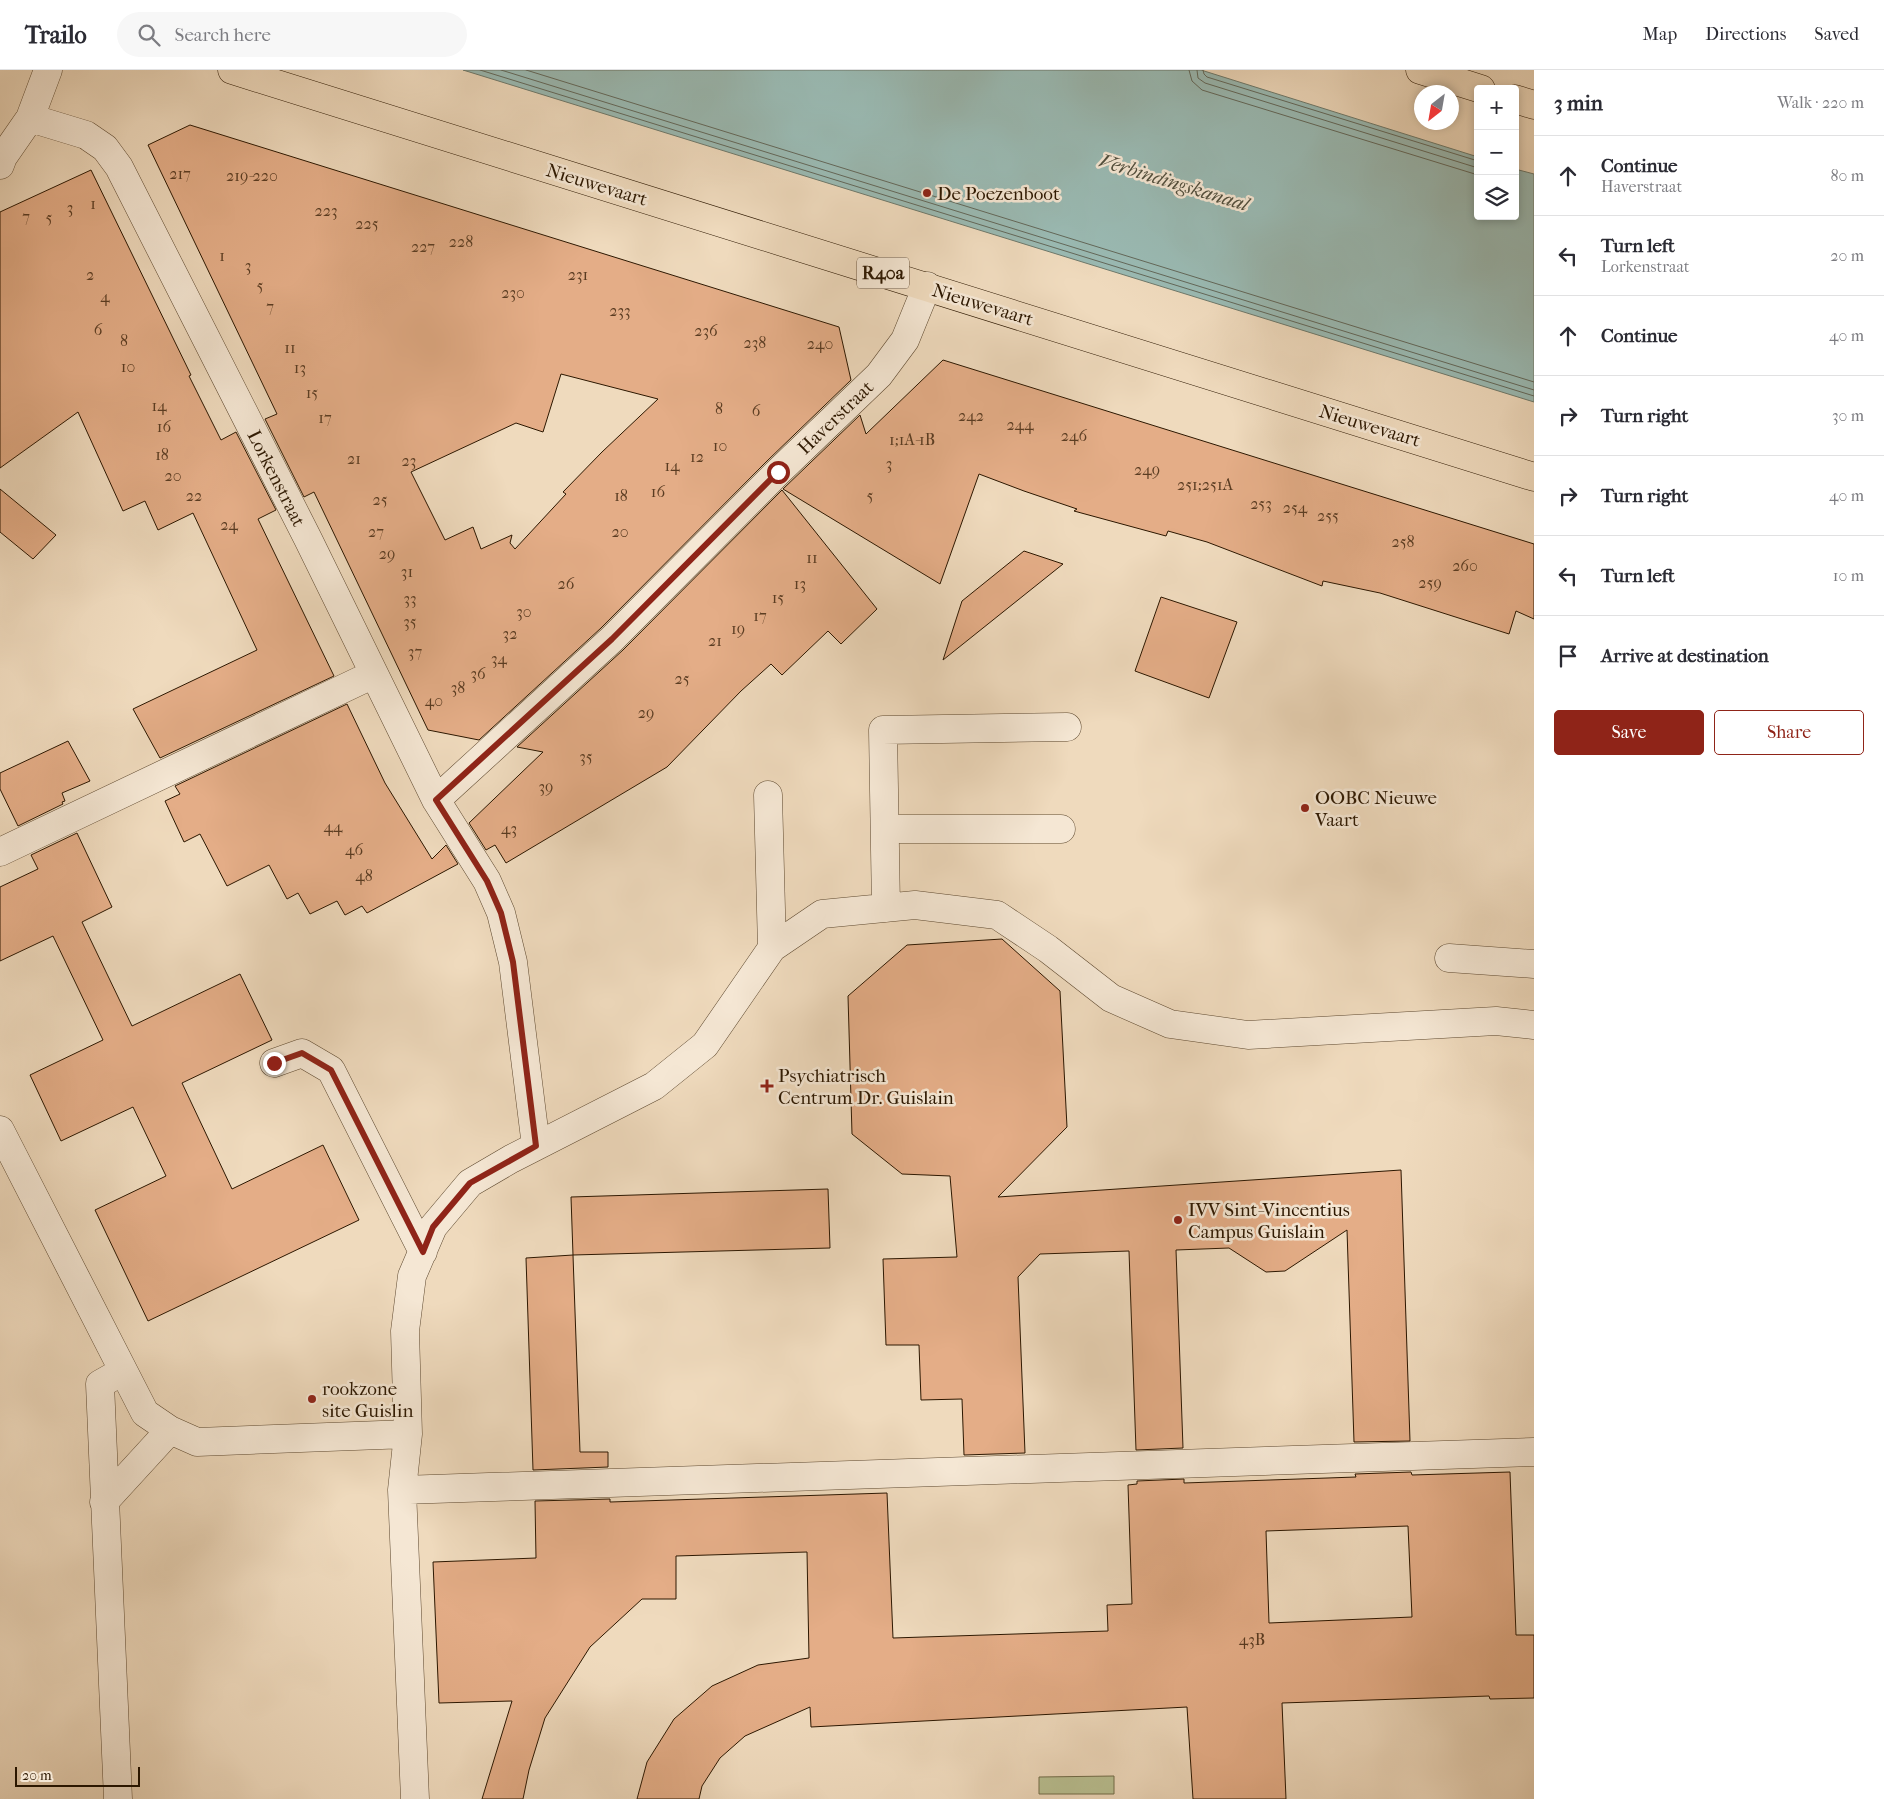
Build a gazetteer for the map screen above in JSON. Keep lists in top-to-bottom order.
{
  "streets": {
    "main road": ["Nieuwevaart", "R40a"],
    "street": ["Haverstraat", "Lorkenstraat"]
  },
  "crossings": [
    ["Nieuwevaart", "Haverstraat"],
    ["Haverstraat", "Lorkenstraat"]
  ],
  "water": ["Verbindingskanaal"],
  "places": {
    "other": [
      "De Poezenboot",
      "OOBC Nieuwe Vaart",
      "IVV Sint-Vincentius Campus Guislain",
      "rookzone site Guislin"
    ],
    "health": ["Psychiatrisch Centrum Dr. Guislain"]
  },
  "house_numbers": [
    "217",
    "219-220",
    "1",
    "3",
    "223",
    "7",
    "5",
    "225",
    "228",
    "227",
    "1",
    "3",
    "2",
    "231",
    "5",
    "230",
    "4",
    "7",
    "233",
    "6",
    "236",
    "8",
    "238",
    "240",
    "11",
    "10",
    "13",
    "15",
    "14",
    "8",
    "6",
    "242",
    "17",
    "244",
    "16",
    "246",
    "1;1A-1B",
    "10",
    "18",
    "12",
    "21",
    "23",
    "3",
    "14",
    "249",
    "20",
    "251;251A",
    "16",
    "22",
    "18",
    "5",
    "25",
    "253",
    "254",
    "255",
    "24",
    "27",
    "20",
    "258",
    "29",
    "11",
    "260",
    "31",
    "259",
    "26",
    "13",
    "15",
    "33",
    "30",
    "17",
    "35",
    "19",
    "32",
    "21",
    "37",
    "34",
    "36",
    "25",
    "38",
    "40",
    "29",
    "35",
    "39",
    "44",
    "43",
    "46",
    "48",
    "43B"
  ],
  "scale_bar": "20 m",
  "north": "bottom left",
  "page": {
    "header": "Trailo",
    "search": "Search here",
    "nav": ["Map", "Directions", "Saved"],
    "heading": ["3 min", "Walk · 220 m"],
    "map_buttons": ["+", "−"],
    "list": [
      ["Continue", "Haverstraat", "80 m"],
      ["Turn left", "Lorkenstraat", "20 m"],
      ["Continue", "40 m"],
      ["Turn right", "30 m"],
      ["Turn right", "40 m"],
      ["Turn left", "10 m"],
      "Arrive at destination"
    ],
    "buttons": ["Save", "Share"],
    "scale": "20 m"
  }
}
